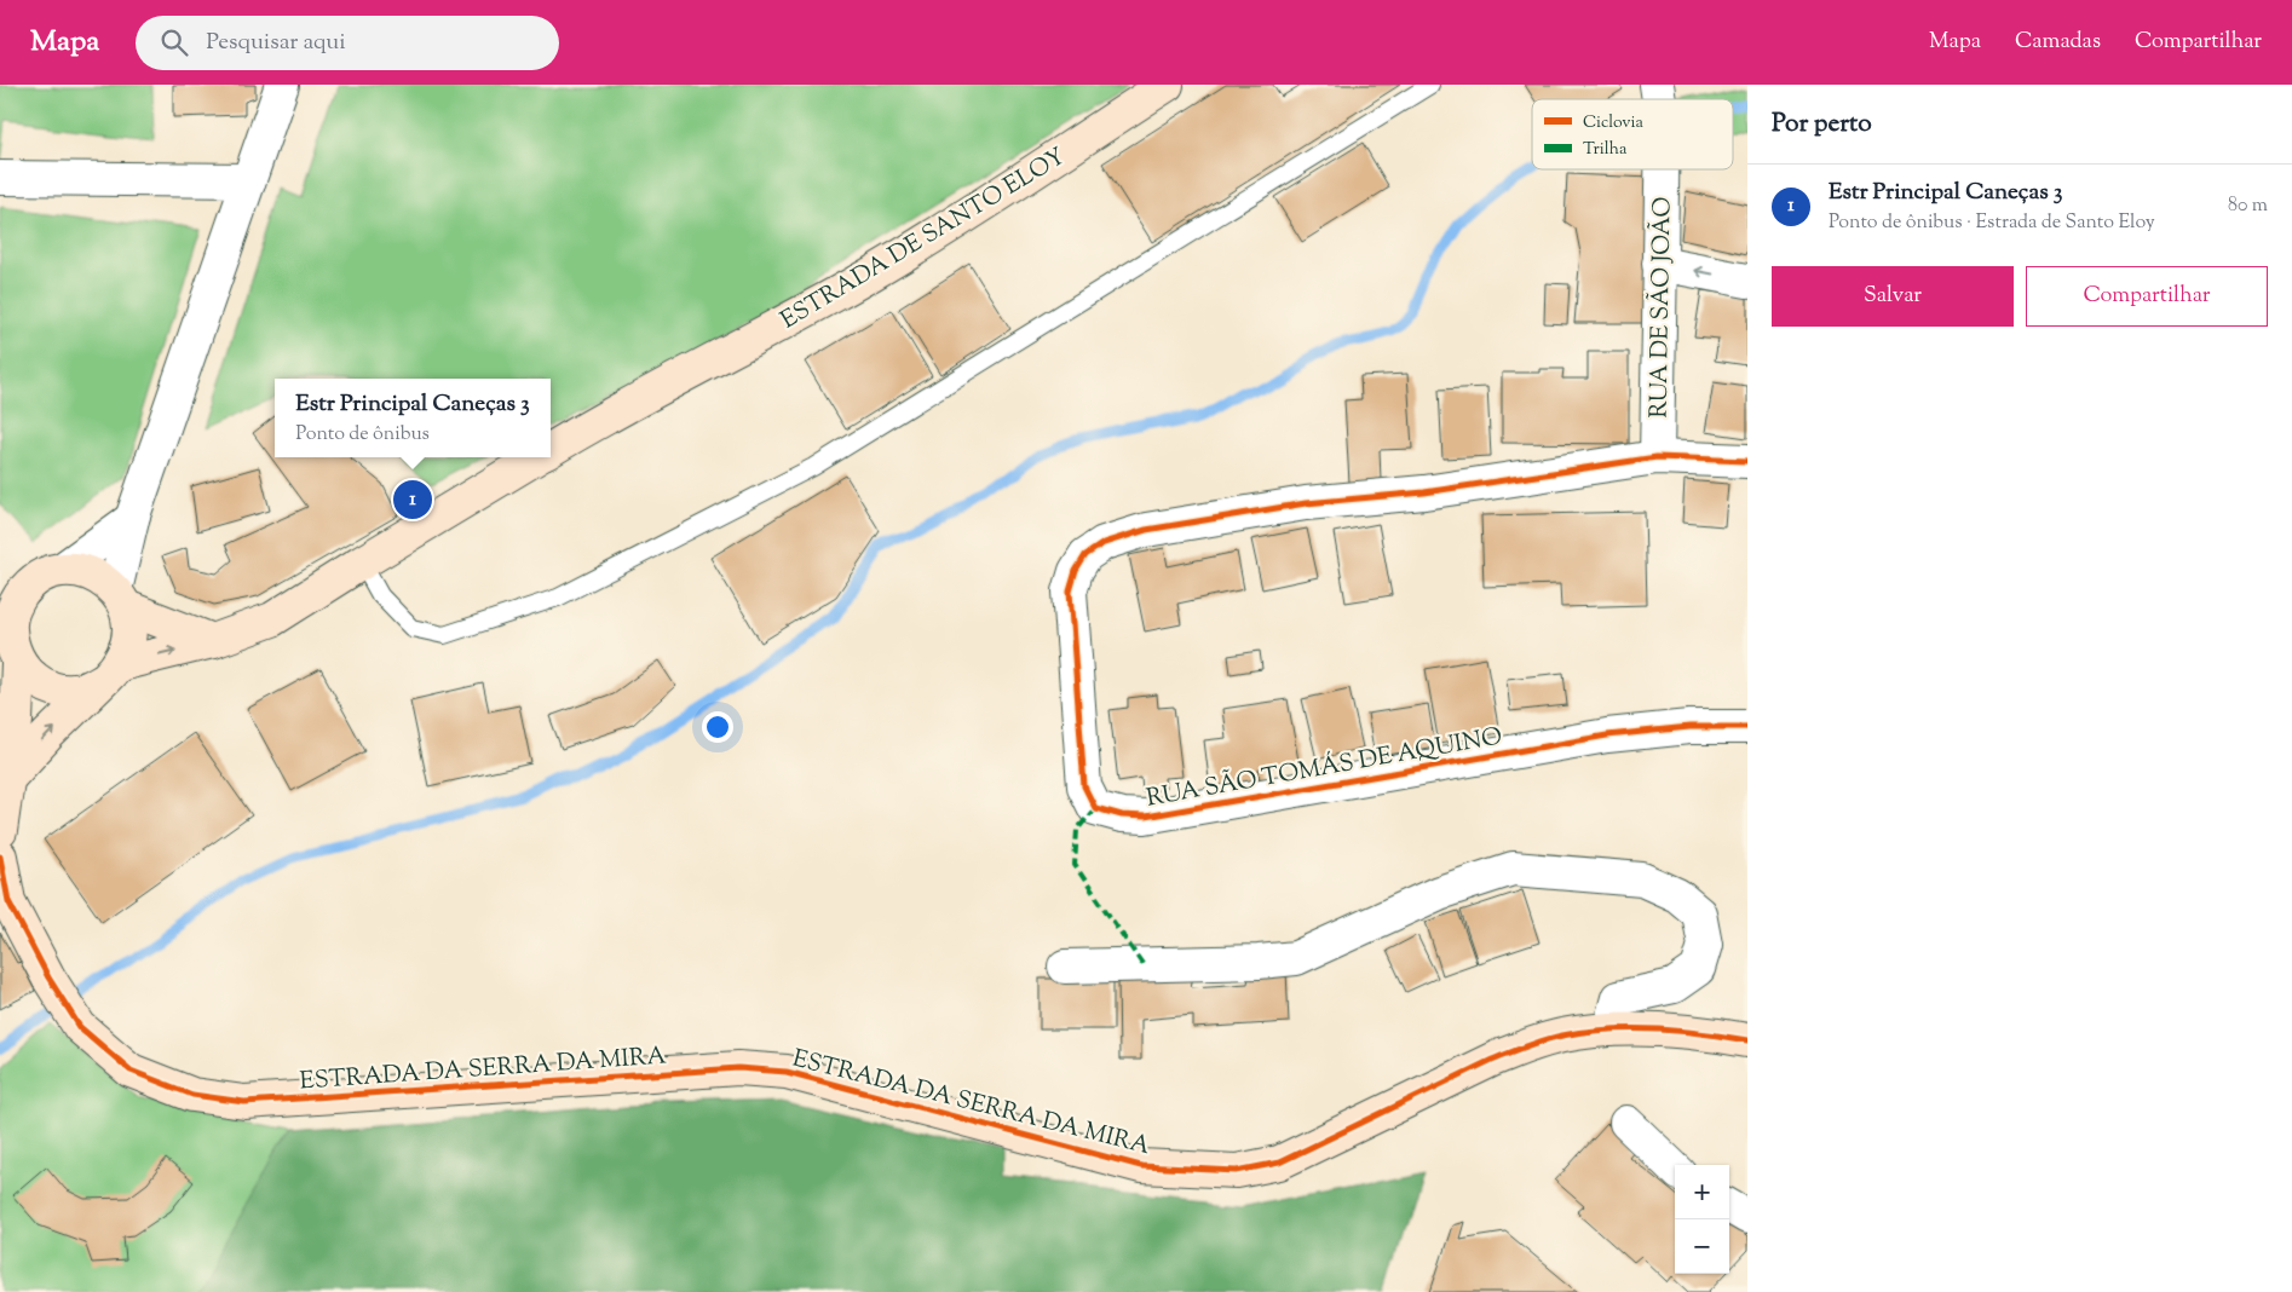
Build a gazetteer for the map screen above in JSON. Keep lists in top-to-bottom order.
{
  "streets": {
    "street": [
      "ESTRADA DE SANTO ELOY",
      "RUA DE SÃO JOÃO",
      "RUA SÃO TOMÁS DE AQUINO",
      "ESTRADA DA SERRA DA MIRA"
    ]
  },
  "crossings": [
    ["RUA DE SÃO JOÃO", "RUA SÃO TOMÁS DE AQUINO"]
  ],
  "legend": ["Ciclovia", "Trilha"],
  "page": {
    "header": "Mapa",
    "search": "Pesquisar aqui",
    "nav": ["Mapa", "Camadas", "Compartilhar"],
    "heading": "Por perto",
    "list": [
      {
        "mark": "1",
        "name": "Estr Principal Caneças 3",
        "note": "Ponto de ônibus · Estrada de Santo Eloy",
        "value": "80 m"
      }
    ],
    "buttons": ["Salvar", "Compartilhar"],
    "popup": ["Estr Principal Caneças 3", "Ponto de ônibus"],
    "pins": "1",
    "map_buttons": ["+", "−"]
  }
}
